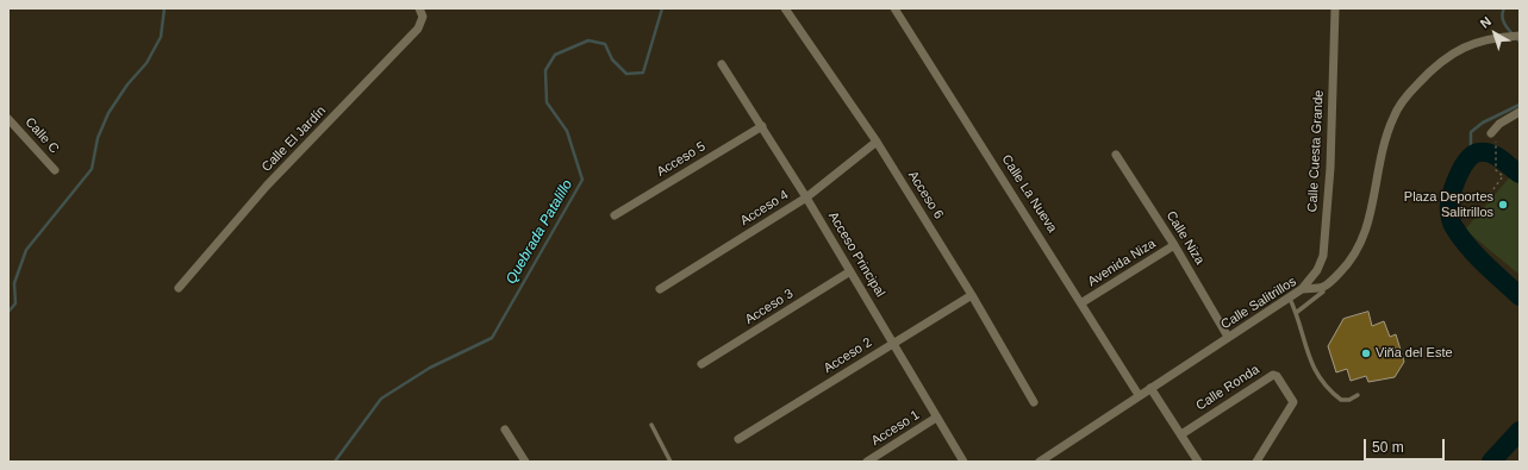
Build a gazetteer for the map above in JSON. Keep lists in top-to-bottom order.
{
  "streets": {
    "street": [
      "Calle C",
      "Calle El Jardín",
      "Calle Cuesta Grande",
      "Acceso 5",
      "Calle La Nueva",
      "Acceso 6",
      "Acceso 4",
      "Calle Niza",
      "Acceso Principal",
      "Avenida Niza",
      "Calle Salitrillos",
      "Acceso 3",
      "Acceso 2",
      "Calle Ronda",
      "Acceso 1"
    ]
  },
  "crossings": [
    ["Calle Cuesta Grande", "Calle Salitrillos"],
    ["Acceso 5", "Acceso Principal"],
    ["Calle La Nueva", "Avenida Niza"],
    ["Calle La Nueva", "Calle Salitrillos"],
    ["Acceso 6", "Acceso 4"],
    ["Acceso 6", "Acceso 2"],
    ["Acceso 4", "Acceso Principal"],
    ["Calle Niza", "Avenida Niza"],
    ["Calle Niza", "Calle Salitrillos"],
    ["Acceso Principal", "Acceso 3"],
    ["Acceso Principal", "Acceso 2"],
    ["Acceso Principal", "Acceso 1"]
  ],
  "water": ["Quebrada Patalillo"],
  "places": ["Plaza Deportes Salitrillos", "Viña del Este"],
  "scale_bar": "50 m",
  "north": "top left"
}
